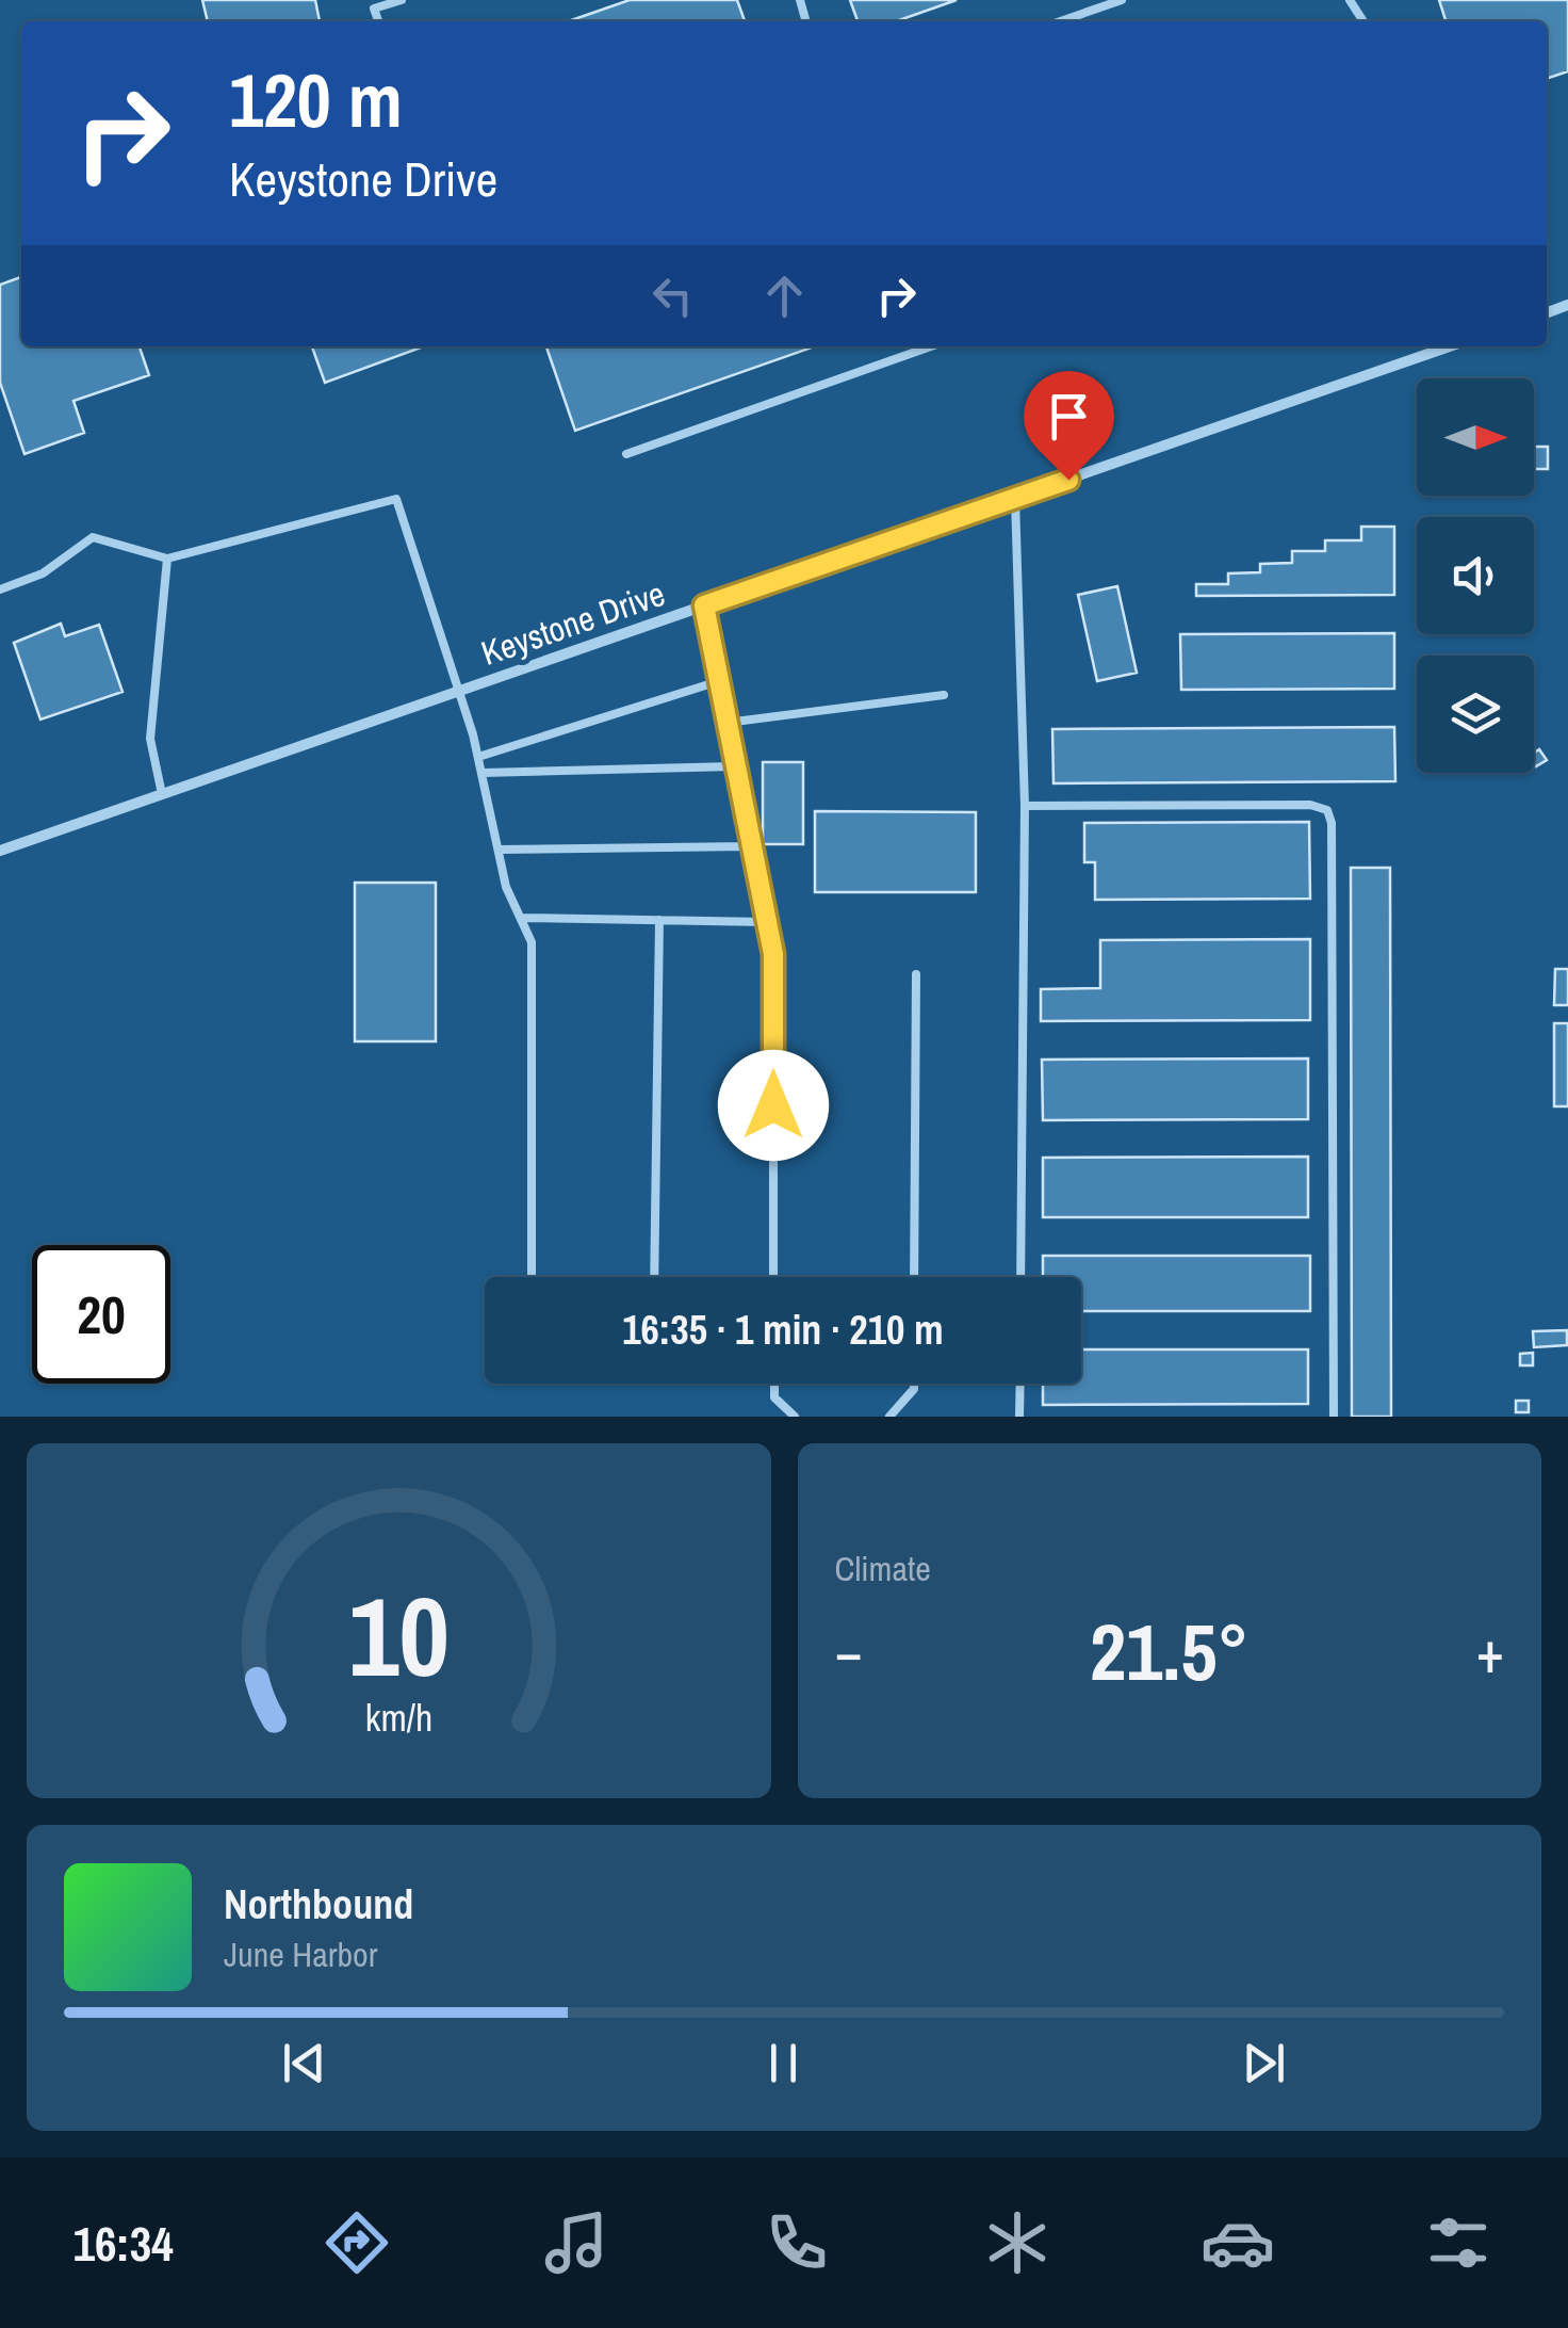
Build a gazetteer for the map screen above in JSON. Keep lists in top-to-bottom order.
{
  "streets": {
    "street": ["Keystone Drive"]
  },
  "north": "right",
  "page": {
    "turn": ["120 m", "Keystone Drive"],
    "limit": "20",
    "trip": "16:35 · 1 min · 210 m",
    "tile": "Climate",
    "heat": ["−", "21.5°", "+"],
    "song": ["Northbound", "June Harbor"],
    "tabs": "16:34",
    "gauge": ["10", "km/h"]
  }
}
